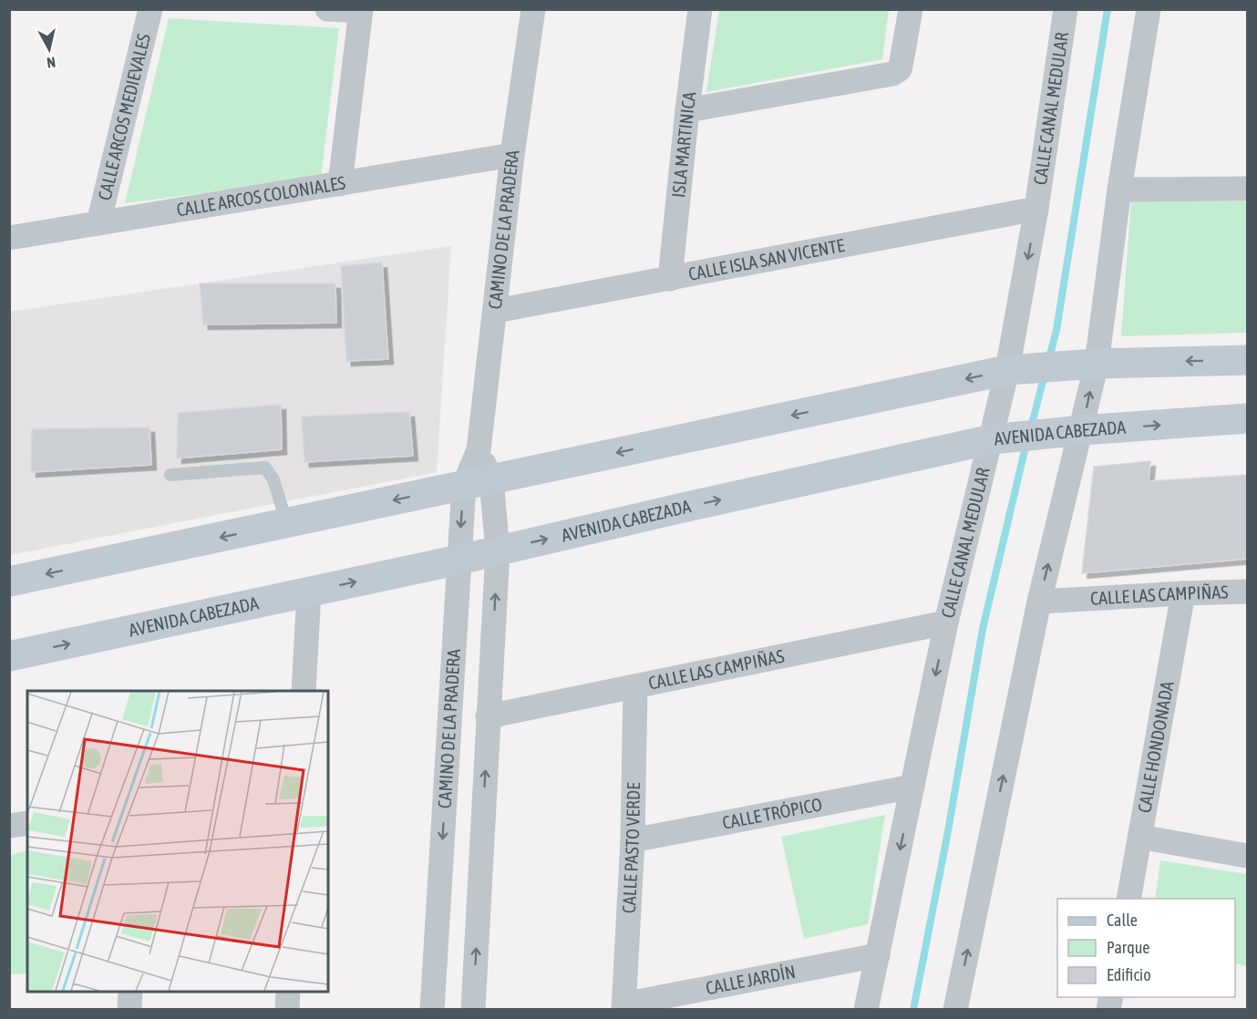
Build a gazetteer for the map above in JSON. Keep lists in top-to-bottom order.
{
  "streets": {
    "main road": ["AVENIDA CABEZADA"],
    "street": [
      "CALLE CANAL MEDULAR",
      "CALLE ARCOS MEDIEVALES",
      "ISLA MARTINICA",
      "CALLE ARCOS COLONIALES",
      "CAMINO DE LA PRADERA",
      "CALLE ISLA SAN VICENTE",
      "CALLE LAS CAMPIÑAS",
      "CALLE HONDONADA",
      "CALLE TRÓPICO",
      "CALLE PASTO VERDE",
      "CALLE JARDÍN"
    ]
  },
  "crossings": [
    ["CALLE CANAL MEDULAR", "CALLE ISLA SAN VICENTE"],
    ["CALLE CANAL MEDULAR", "AVENIDA CABEZADA"],
    ["CALLE CANAL MEDULAR", "CALLE LAS CAMPIÑAS"],
    ["CALLE CANAL MEDULAR", "CALLE TRÓPICO"],
    ["CALLE CANAL MEDULAR", "CALLE JARDÍN"],
    ["CALLE ARCOS MEDIEVALES", "CALLE ARCOS COLONIALES"],
    ["ISLA MARTINICA", "CALLE ISLA SAN VICENTE"],
    ["CALLE ARCOS COLONIALES", "CAMINO DE LA PRADERA"],
    ["CAMINO DE LA PRADERA", "CALLE ISLA SAN VICENTE"],
    ["CAMINO DE LA PRADERA", "AVENIDA CABEZADA"],
    ["CAMINO DE LA PRADERA", "CALLE LAS CAMPIÑAS"],
    ["CALLE LAS CAMPIÑAS", "CALLE HONDONADA"],
    ["CALLE LAS CAMPIÑAS", "CALLE PASTO VERDE"],
    ["CALLE TRÓPICO", "CALLE PASTO VERDE"],
    ["CALLE PASTO VERDE", "CALLE JARDÍN"]
  ],
  "legend": ["Calle", "Parque", "Edificio"],
  "north": "bottom"
}
